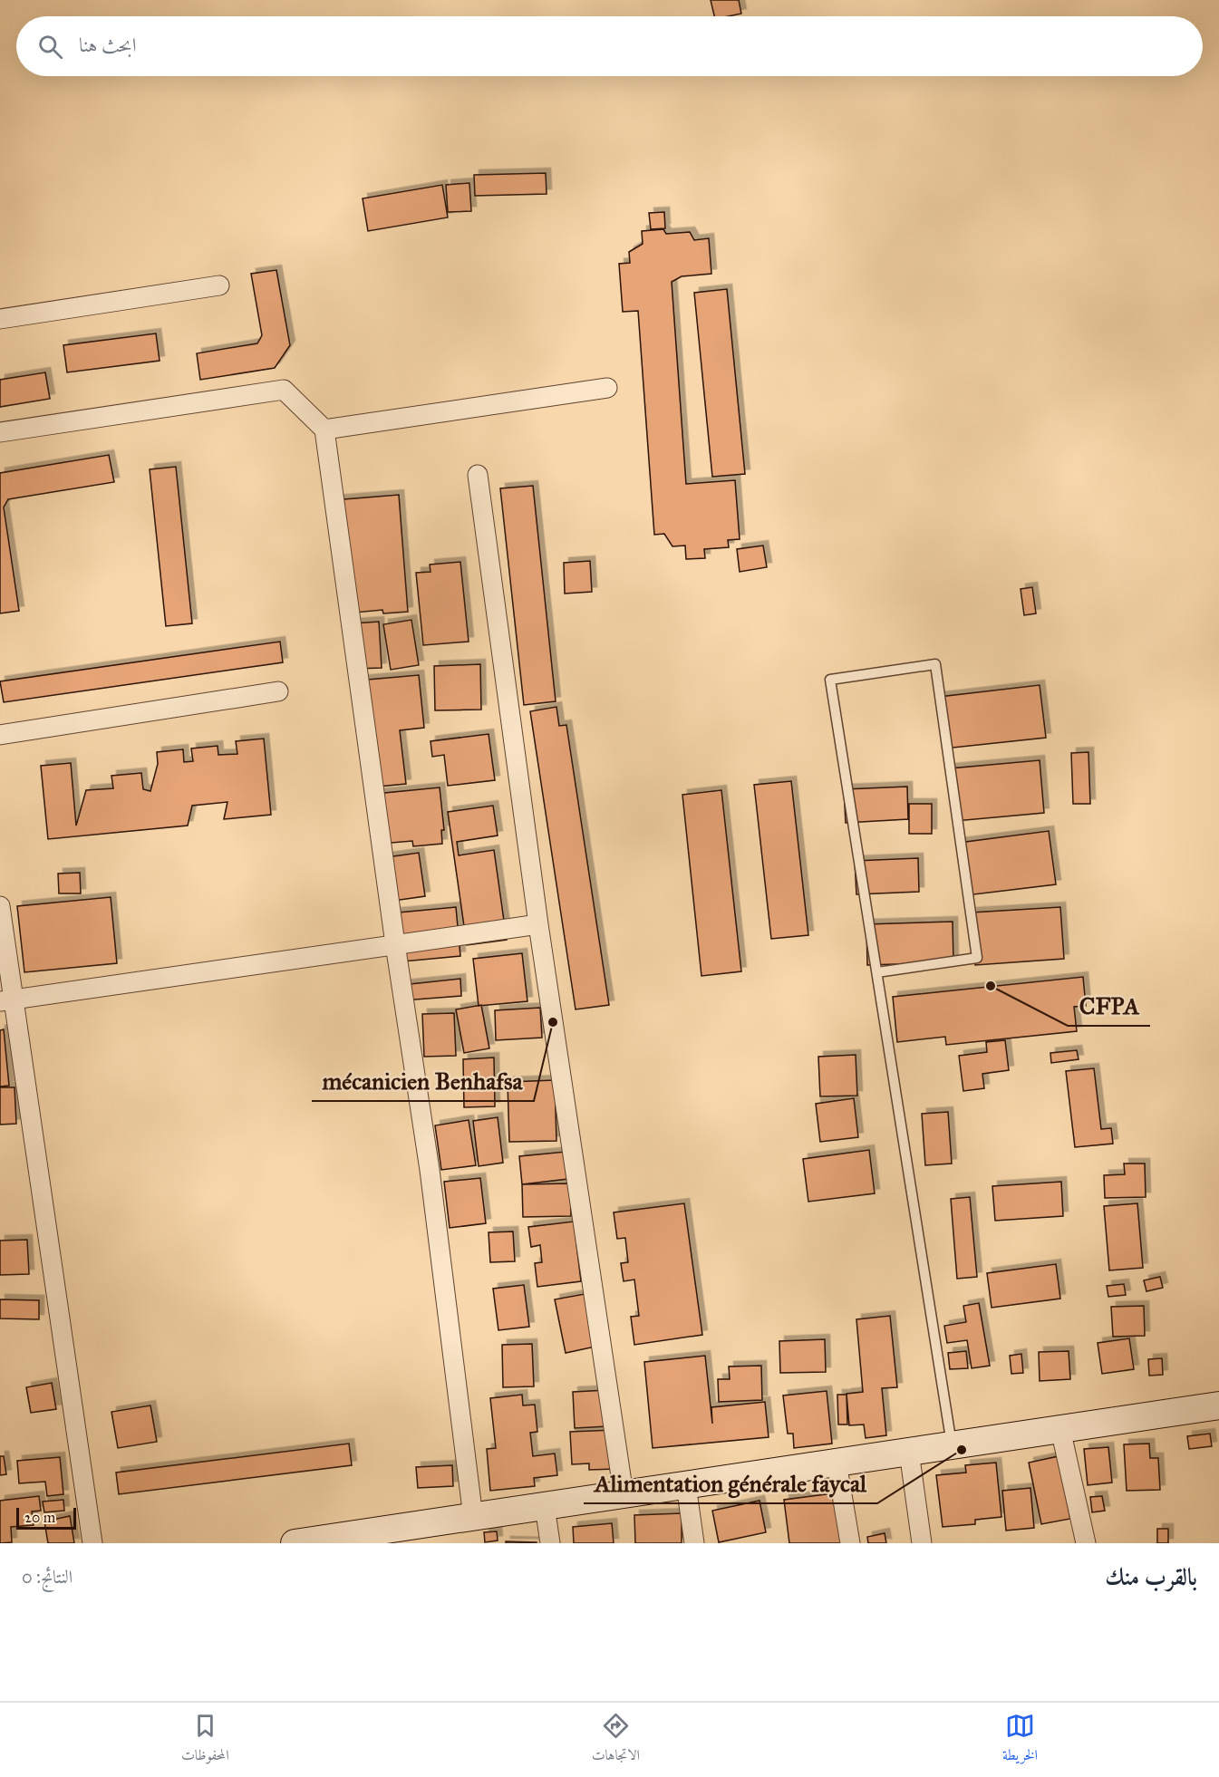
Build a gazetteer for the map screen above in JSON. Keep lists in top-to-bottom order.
{
  "places": ["CFPA", "mécanicien Benhafsa", "Alimentation générale faycal"],
  "scale_bar": "20 m",
  "page": {
    "search": "ابحث هنا",
    "scale": "20 m",
    "heading": ["بالقرب منك", "النتائج: 0"],
    "nav": ["الخريطة", "الاتجاهات", "المحفوظات"]
  }
}
